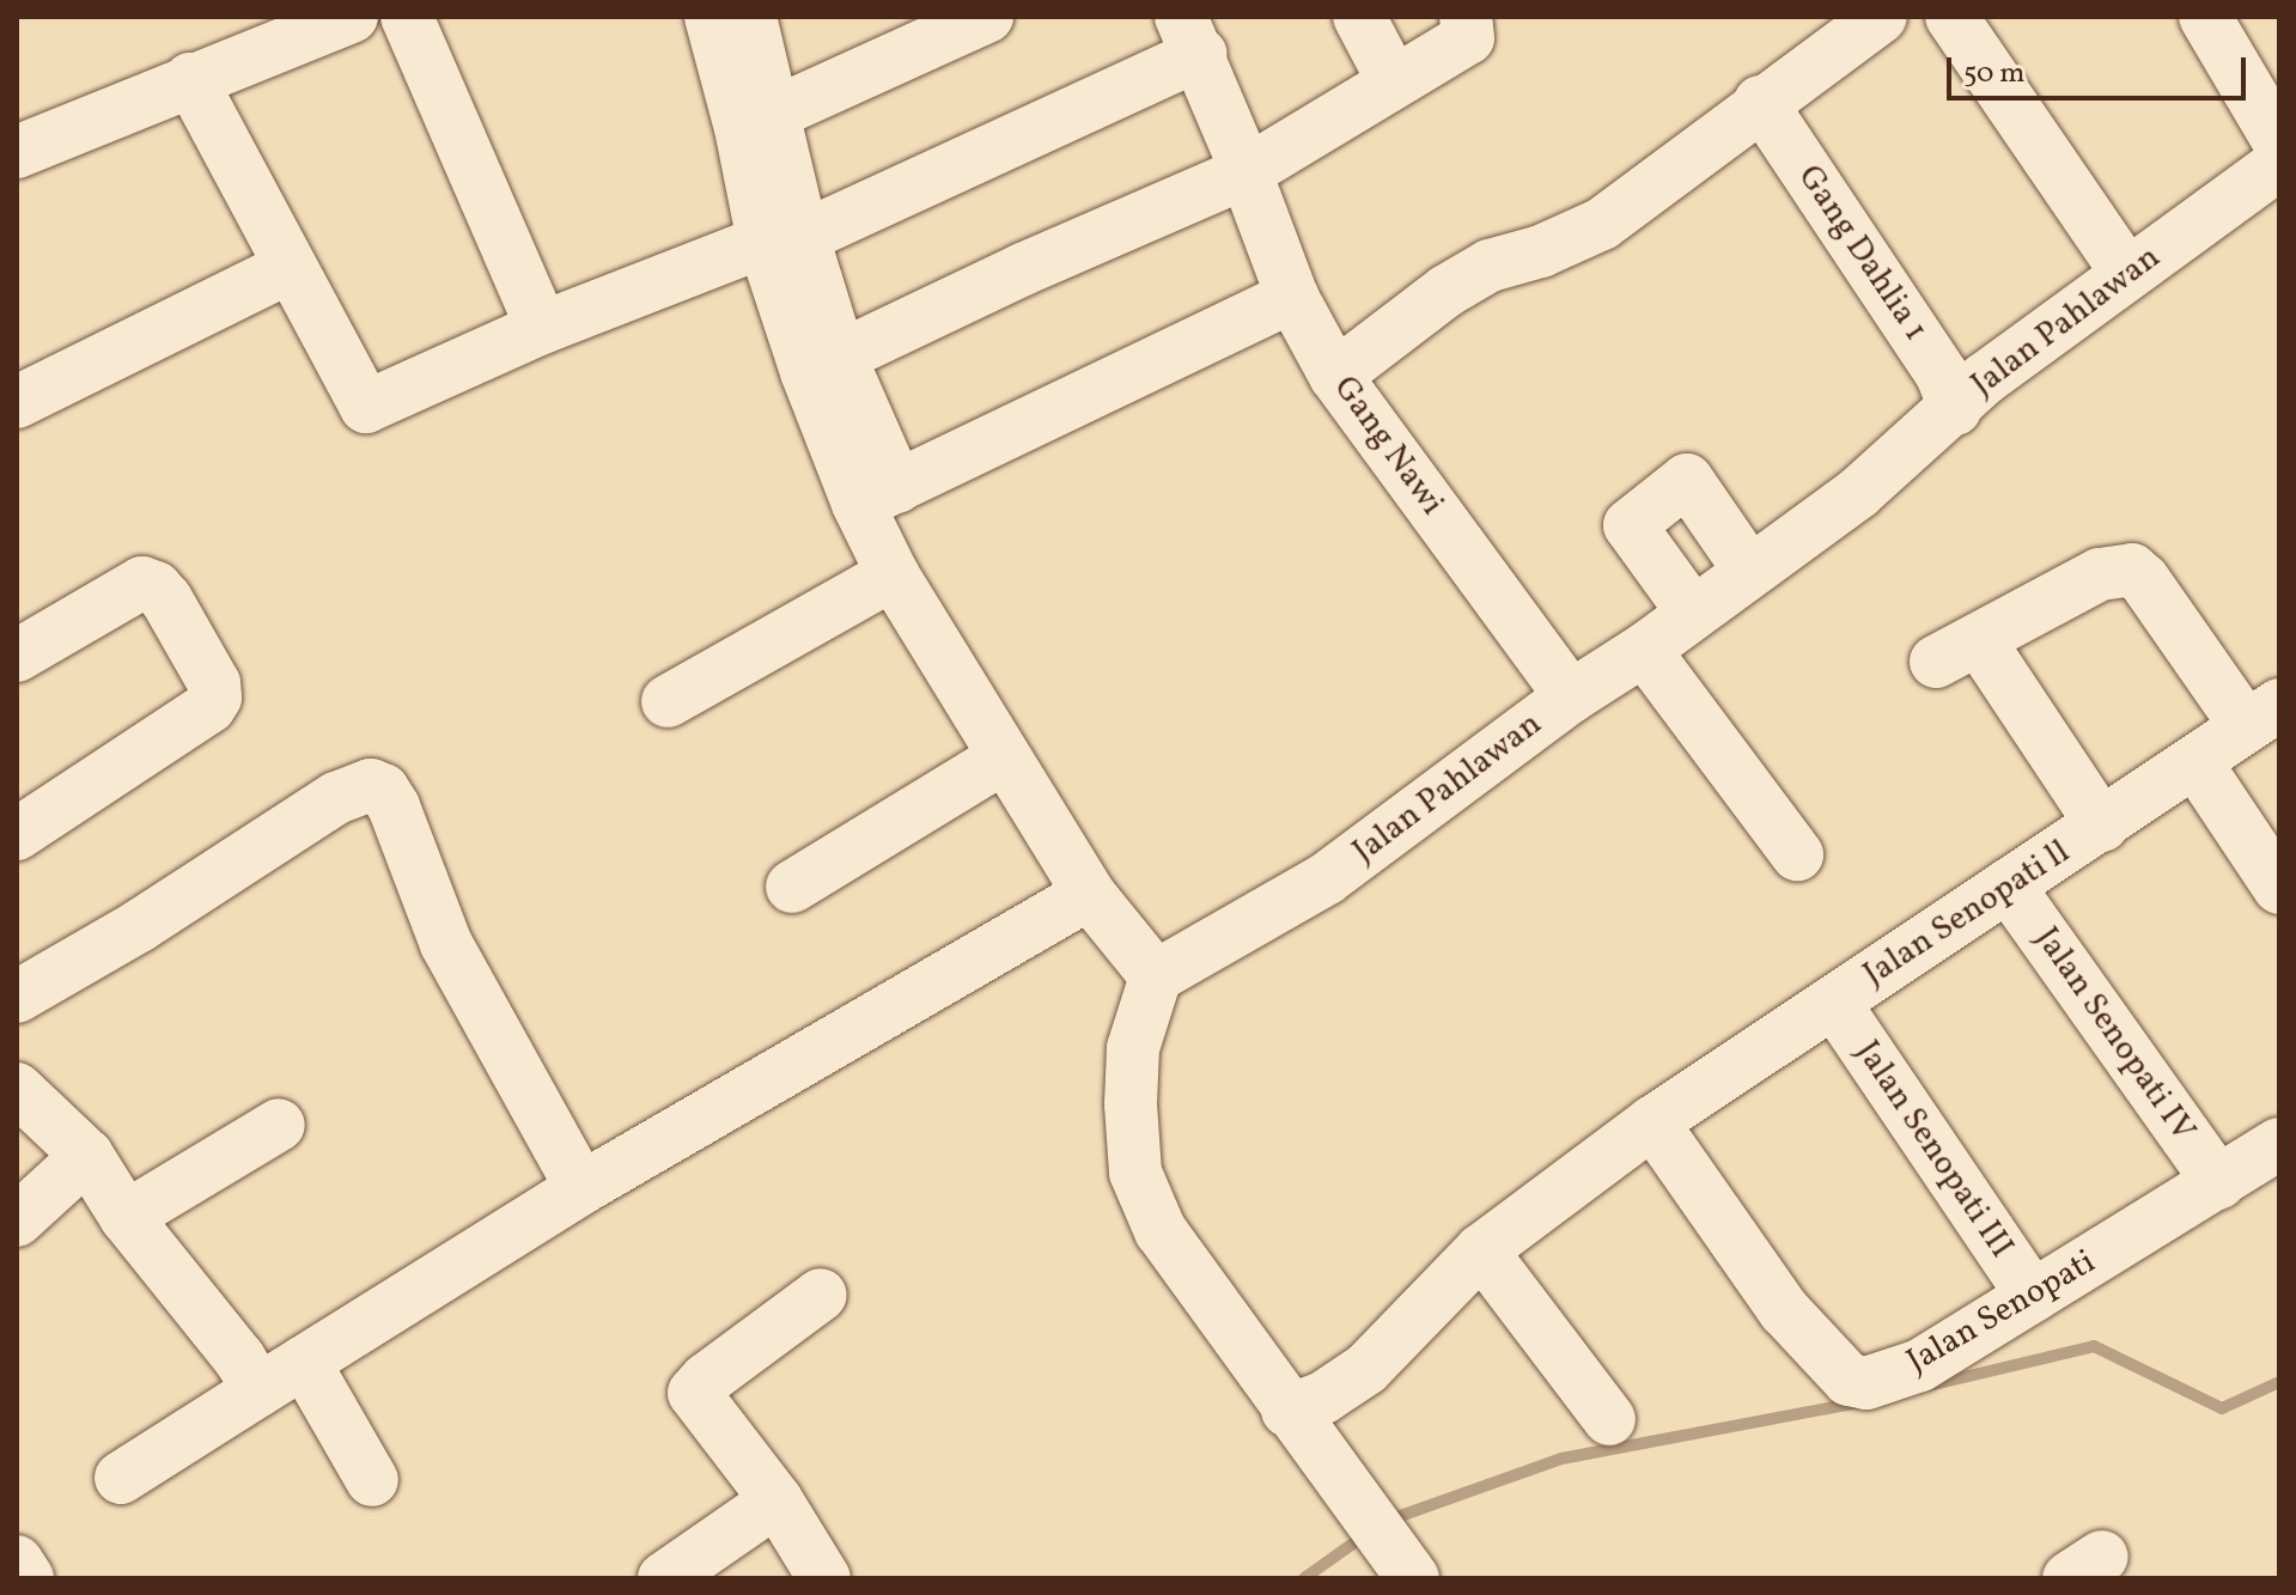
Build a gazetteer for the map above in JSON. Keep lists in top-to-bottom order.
{
  "streets": {
    "street": [
      "Gang Dahlia 1",
      "Jalan Pahlawan",
      "Gang Nawi",
      "Jalan Senopati ll",
      "Jalan Senopati IV",
      "Jalan Senopati III",
      "Jalan Senopati"
    ]
  },
  "crossings": [
    ["Gang Dahlia 1", "Jalan Pahlawan"],
    ["Jalan Pahlawan", "Gang Nawi"],
    ["Jalan Senopati ll", "Jalan Senopati IV"],
    ["Jalan Senopati ll", "Jalan Senopati III"],
    ["Jalan Senopati ll", "Jalan Senopati"],
    ["Jalan Senopati IV", "Jalan Senopati"],
    ["Jalan Senopati III", "Jalan Senopati"]
  ],
  "scale_bar": "50 m"
}
